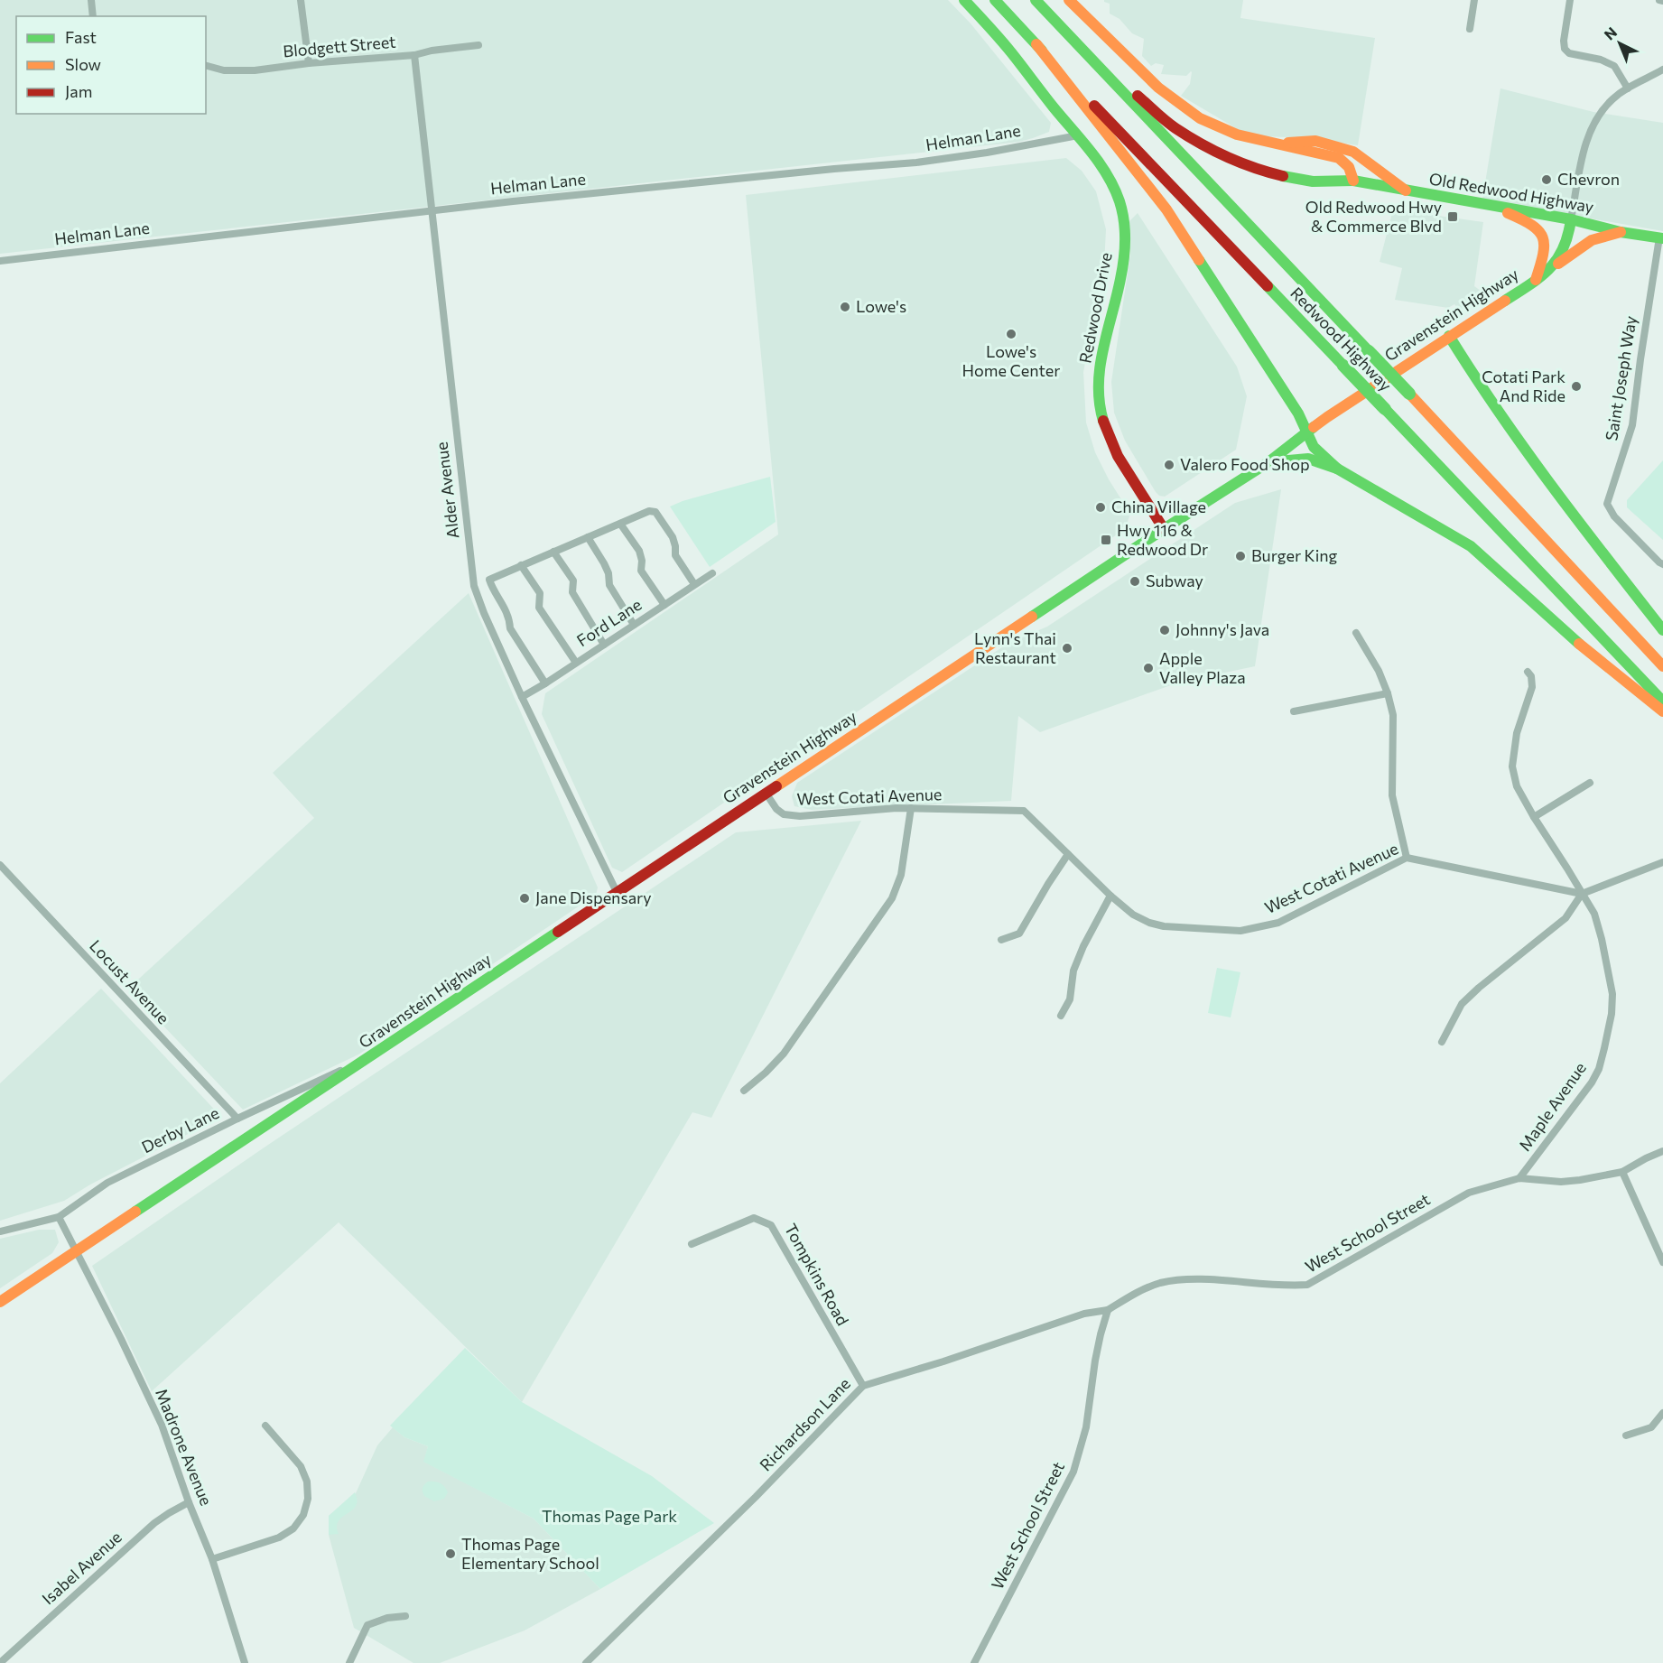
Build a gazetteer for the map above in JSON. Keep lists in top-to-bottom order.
{
  "streets": {
    "main road": [
      "Old Redwood Highway",
      "Redwood Drive",
      "Gravenstein Highway",
      "Redwood Highway"
    ],
    "street": [
      "Blodgett Street",
      "Helman Lane",
      "Saint Joseph Way",
      "Alder Avenue",
      "Ford Lane",
      "West Cotati Avenue",
      "Locust Avenue",
      "Maple Avenue",
      "Derby Lane",
      "West School Street",
      "Tompkins Road",
      "Richardson Lane",
      "Madrone Avenue",
      "Isabel Avenue"
    ]
  },
  "crossings": [
    ["Blodgett Street", "Alder Avenue"],
    ["Helman Lane", "Redwood Drive"],
    ["Helman Lane", "Alder Avenue"],
    ["Old Redwood Highway", "Gravenstein Highway"],
    ["Old Redwood Highway", "Redwood Highway"],
    ["Old Redwood Highway", "Saint Joseph Way"],
    ["Redwood Drive", "Gravenstein Highway"],
    ["Gravenstein Highway", "Alder Avenue"],
    ["Gravenstein Highway", "West Cotati Avenue"],
    ["Gravenstein Highway", "Derby Lane"],
    ["Gravenstein Highway", "Madrone Avenue"],
    ["Alder Avenue", "Ford Lane"],
    ["West Cotati Avenue", "Maple Avenue"],
    ["Locust Avenue", "Derby Lane"],
    ["Maple Avenue", "West School Street"],
    ["Derby Lane", "Madrone Avenue"],
    ["West School Street", "Richardson Lane"],
    ["Tompkins Road", "Richardson Lane"],
    ["Madrone Avenue", "Isabel Avenue"]
  ],
  "parks": ["Thomas Page Park"],
  "places": {
    "other": [
      "Chevron",
      "Lowe's",
      "Lowe's Home Center",
      "Cotati Park And Ride",
      "Valero Food Shop",
      "China Village",
      "Burger King",
      "Subway",
      "Johnny's Java",
      "Lynn's Thai Restaurant",
      "Apple Valley Plaza",
      "Jane Dispensary",
      "Thomas Page Elementary School"
    ],
    "transit": ["Old Redwood Hwy & Commerce Blvd", "Hwy 116 & Redwood Dr"]
  },
  "legend": ["Fast", "Slow", "Jam"],
  "north": "top left"
}
